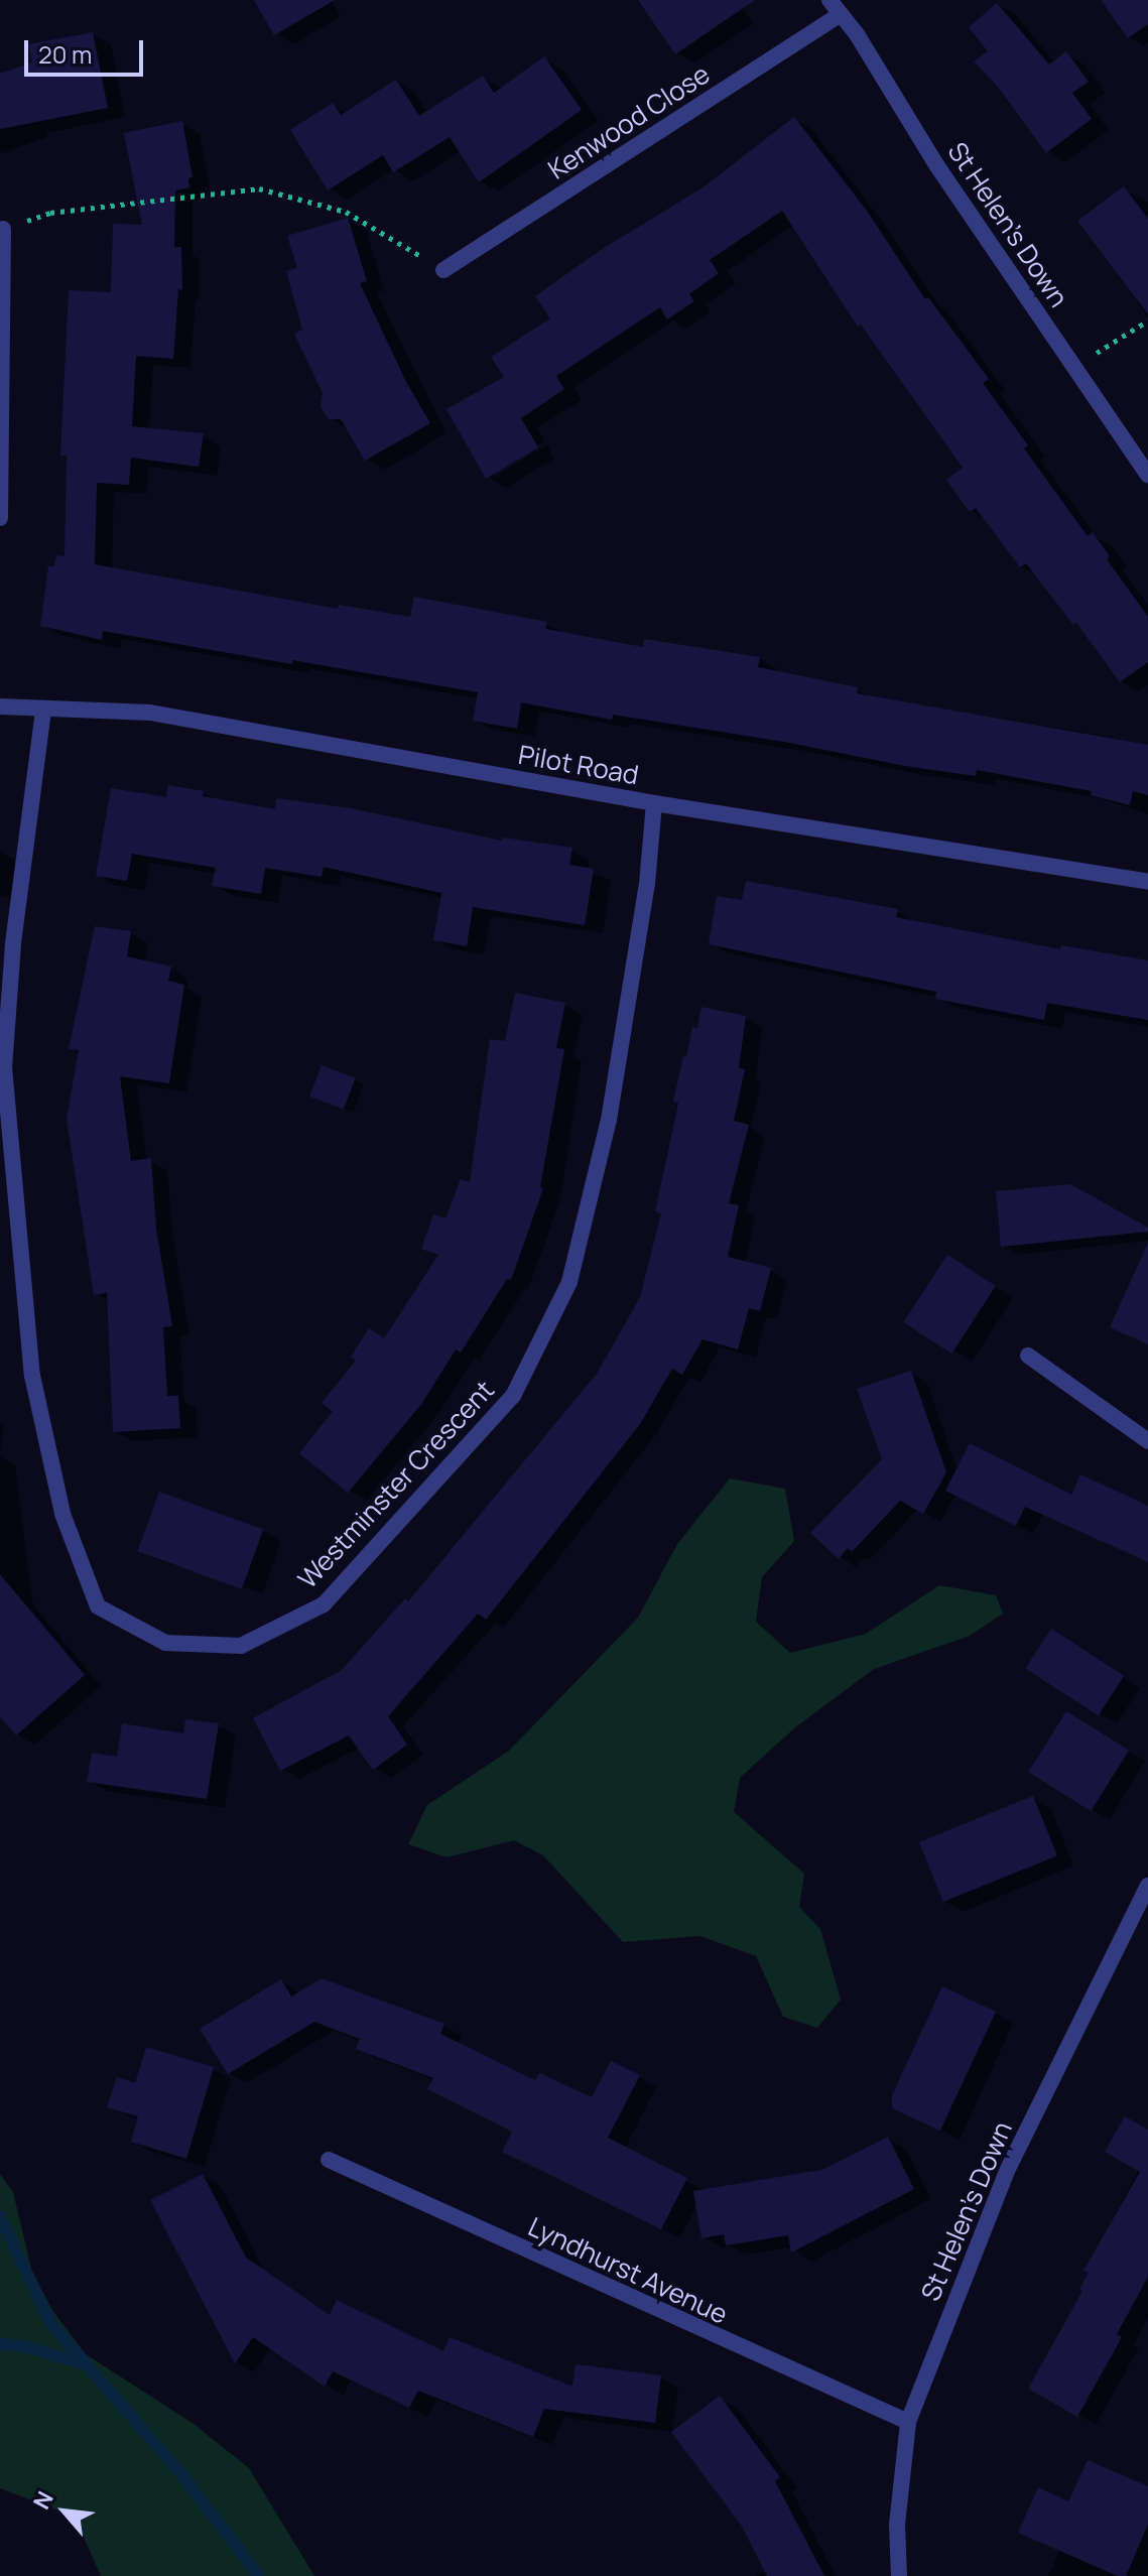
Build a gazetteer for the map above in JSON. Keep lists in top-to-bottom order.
{
  "streets": {
    "street": [
      "Kenwood Close",
      "St Helen's Down",
      "Pilot Road",
      "Westminster Crescent",
      "Lyndhurst Avenue"
    ]
  },
  "crossings": [
    ["Kenwood Close", "St Helen's Down"],
    ["St Helen's Down", "Lyndhurst Avenue"],
    ["Pilot Road", "Westminster Crescent"]
  ],
  "scale_bar": "20 m",
  "north": "top left"
}
